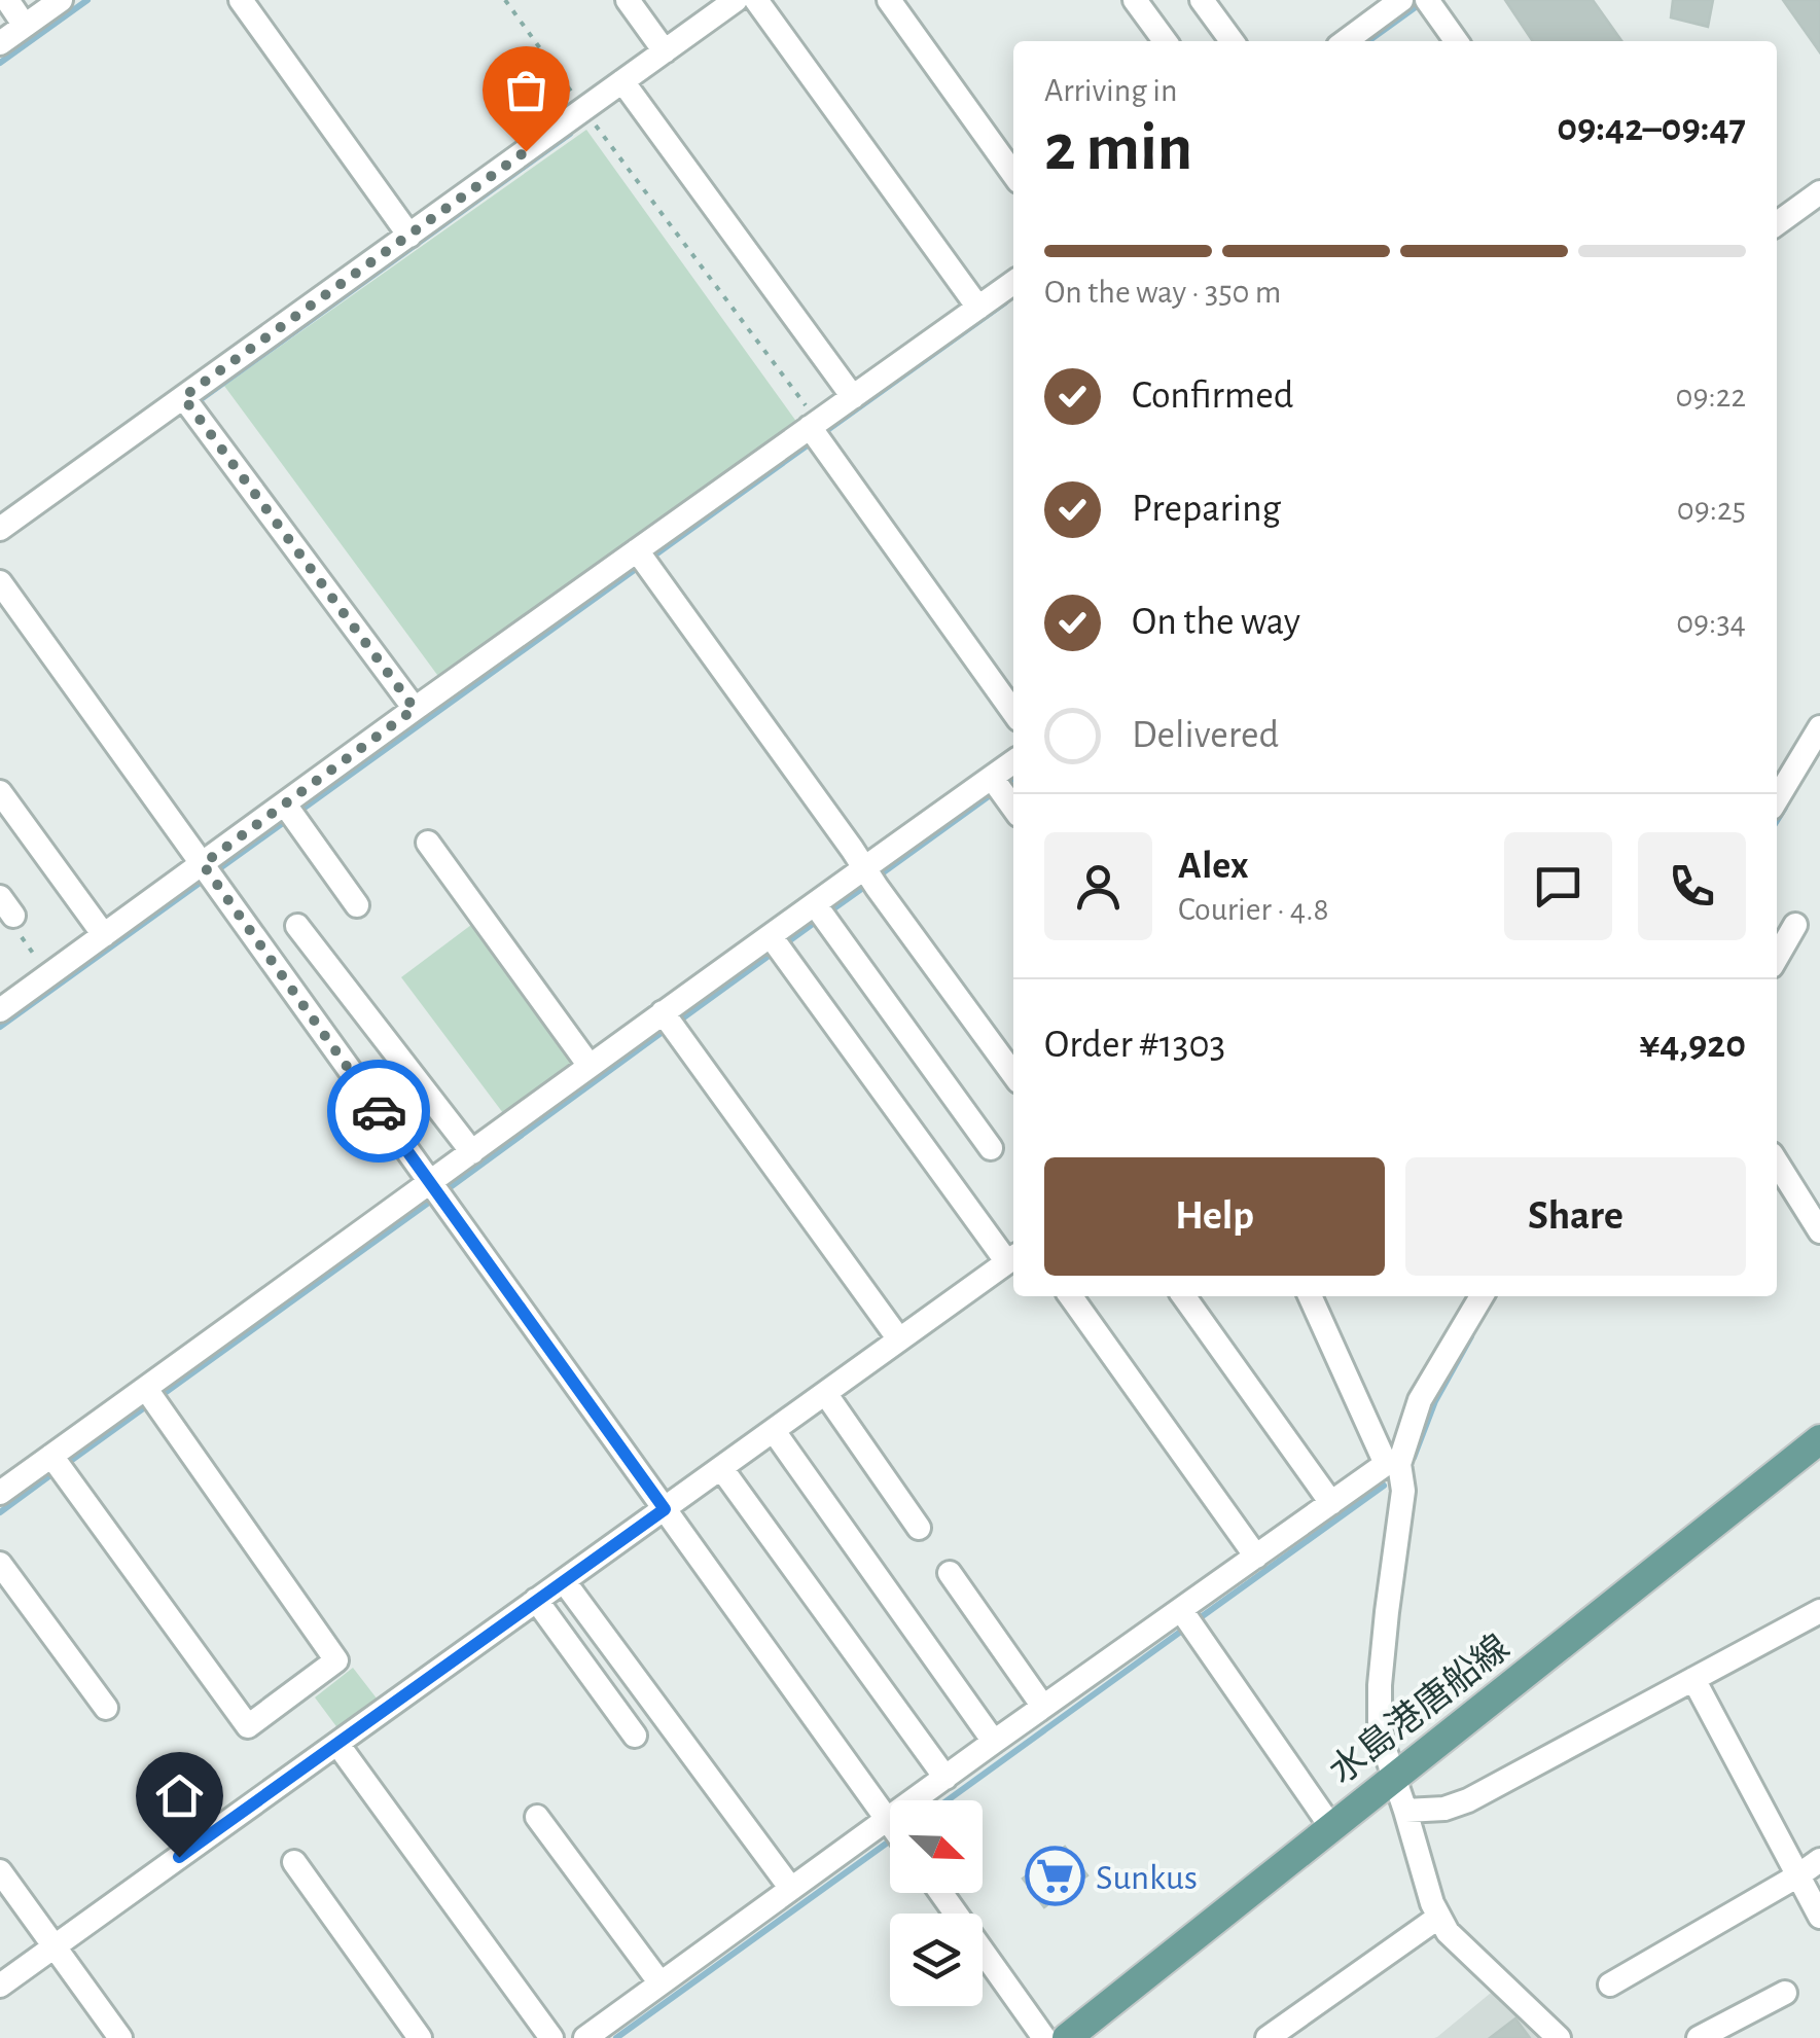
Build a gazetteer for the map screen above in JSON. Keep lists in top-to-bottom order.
{
  "streets": {
    "main road": ["水島港唐船線"]
  },
  "places": {
    "supermarket": ["Sunkus"]
  },
  "north": "bottom right",
  "page": {
    "heading": ["2 min", "Arriving in", "09:42–09:47"],
    "panel": [
      "Alex",
      "Courier · 4.8",
      "Order #1303",
      "¥4,920"
    ],
    "bar": "On the way · 350 m",
    "list": [
      ["Confirmed", "09:22"],
      ["Preparing", "09:25"],
      ["On the way", "09:34"],
      "Delivered"
    ],
    "buttons": ["Help", "Share"]
  }
}
